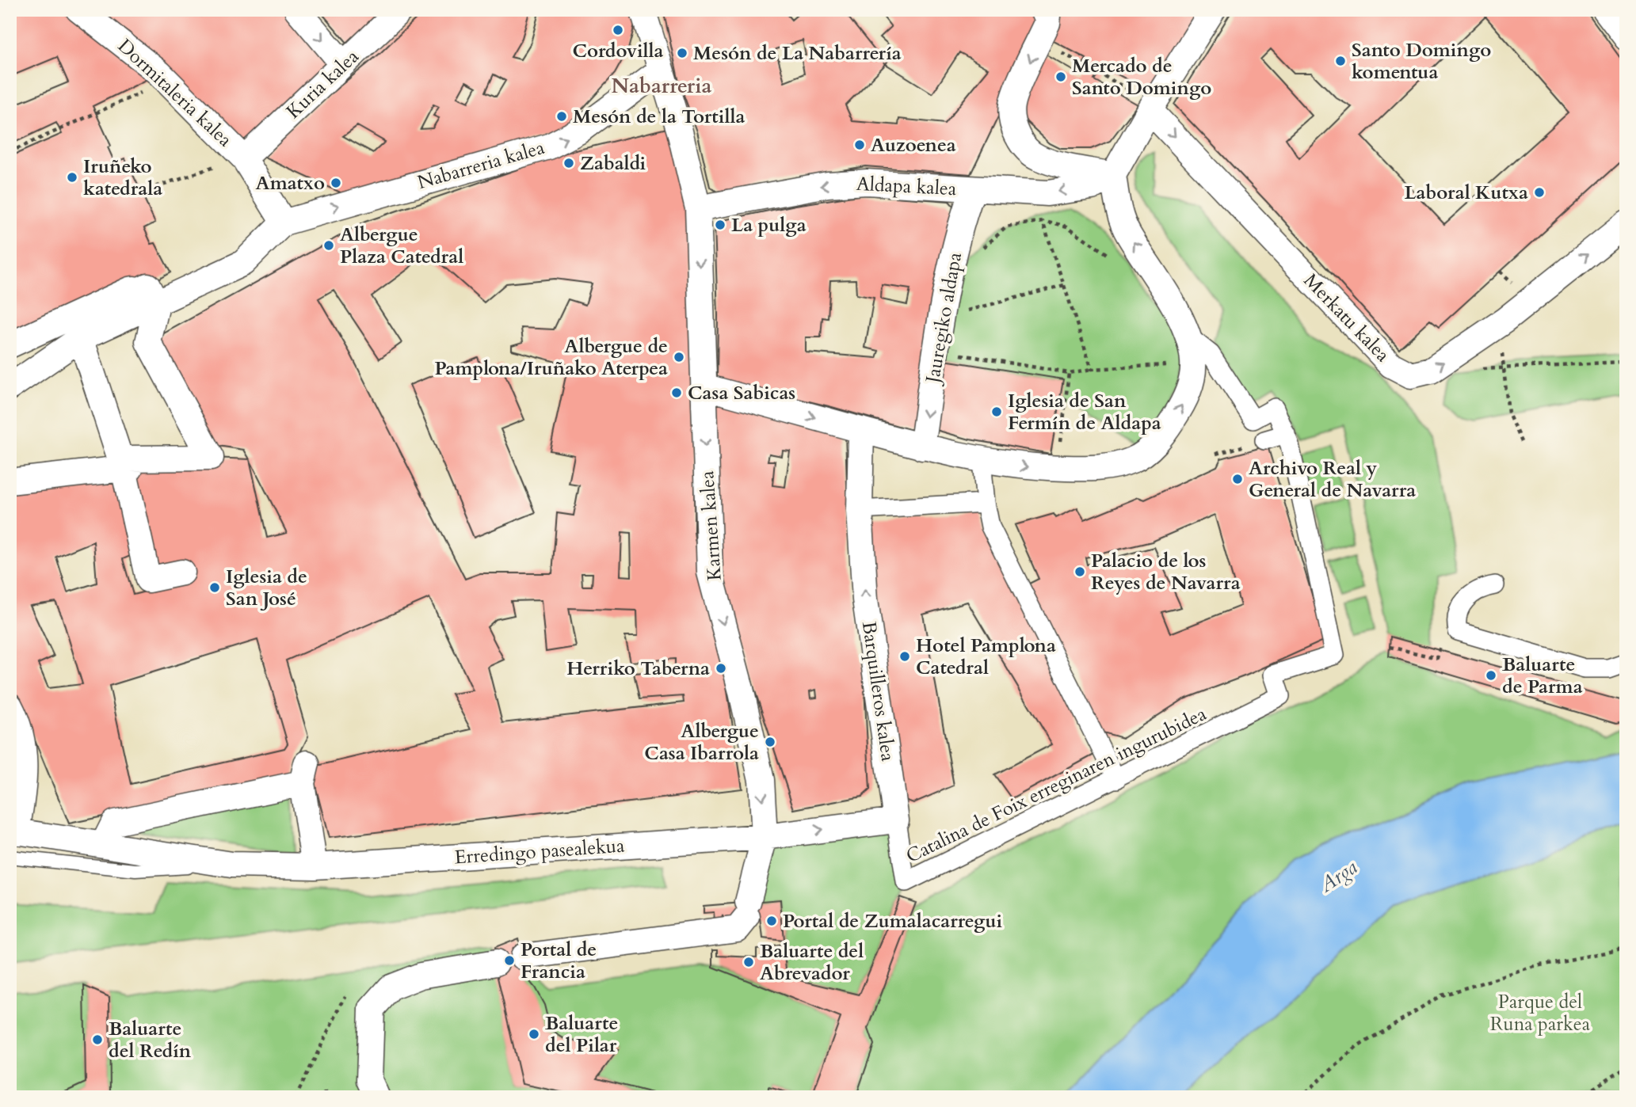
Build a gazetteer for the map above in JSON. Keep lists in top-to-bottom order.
{
  "streets": {
    "street": [
      "Kuria kalea",
      "Dormitaleria kalea",
      "Nabarreria kalea",
      "Aldapa kalea",
      "Jauregiko aldapa",
      "Merkatu kalea",
      "Karmen kalea",
      "Barquilleros kalea",
      "Catalina de Foix erreginaren ingurubidea",
      "Erredingo pasealekua"
    ]
  },
  "crossings": [
    ["Kuria kalea", "Dormitaleria kalea"],
    ["Aldapa kalea", "Jauregiko aldapa"],
    ["Aldapa kalea", "Karmen kalea"],
    ["Karmen kalea", "Erredingo pasealekua"],
    ["Barquilleros kalea", "Catalina de Foix erreginaren ingurubidea"]
  ],
  "one_way": [
    "Nabarreria kalea",
    "Aldapa kalea",
    "Jauregiko aldapa",
    "Karmen kalea"
  ],
  "districts": ["Nabarreria"],
  "water": ["Arga"],
  "parks": ["Parque del Runa parkea"],
  "places": [
    "Cordovilla",
    "Mesón de La Nabarrería",
    "Santo Domingo komentua",
    "Mercado de Santo Domingo",
    "Mesón de la Tortilla",
    "Auzoenea",
    "Zabaldi",
    "Iruñeko katedrala",
    "Amatxo",
    "Laboral Kutxa",
    "La pulga",
    "Albergue Plaza Catedral",
    "Albergue de Pamplona/Iruñako Aterpea",
    "Casa Sabicas",
    "Iglesia de San Fermín de Aldapa",
    "Archivo Real y General de Navarra",
    "Palacio de los Reyes de Navarra",
    "Iglesia de San José",
    "Hotel Pamplona Catedral",
    "Herriko Taberna",
    "Baluarte de Parma",
    "Albergue Casa Ibarrola",
    "Portal de Zumalacarregui",
    "Portal de Francia",
    "Baluarte del Abrevador",
    "Baluarte del Pilar",
    "Baluarte del Redín"
  ]
}
